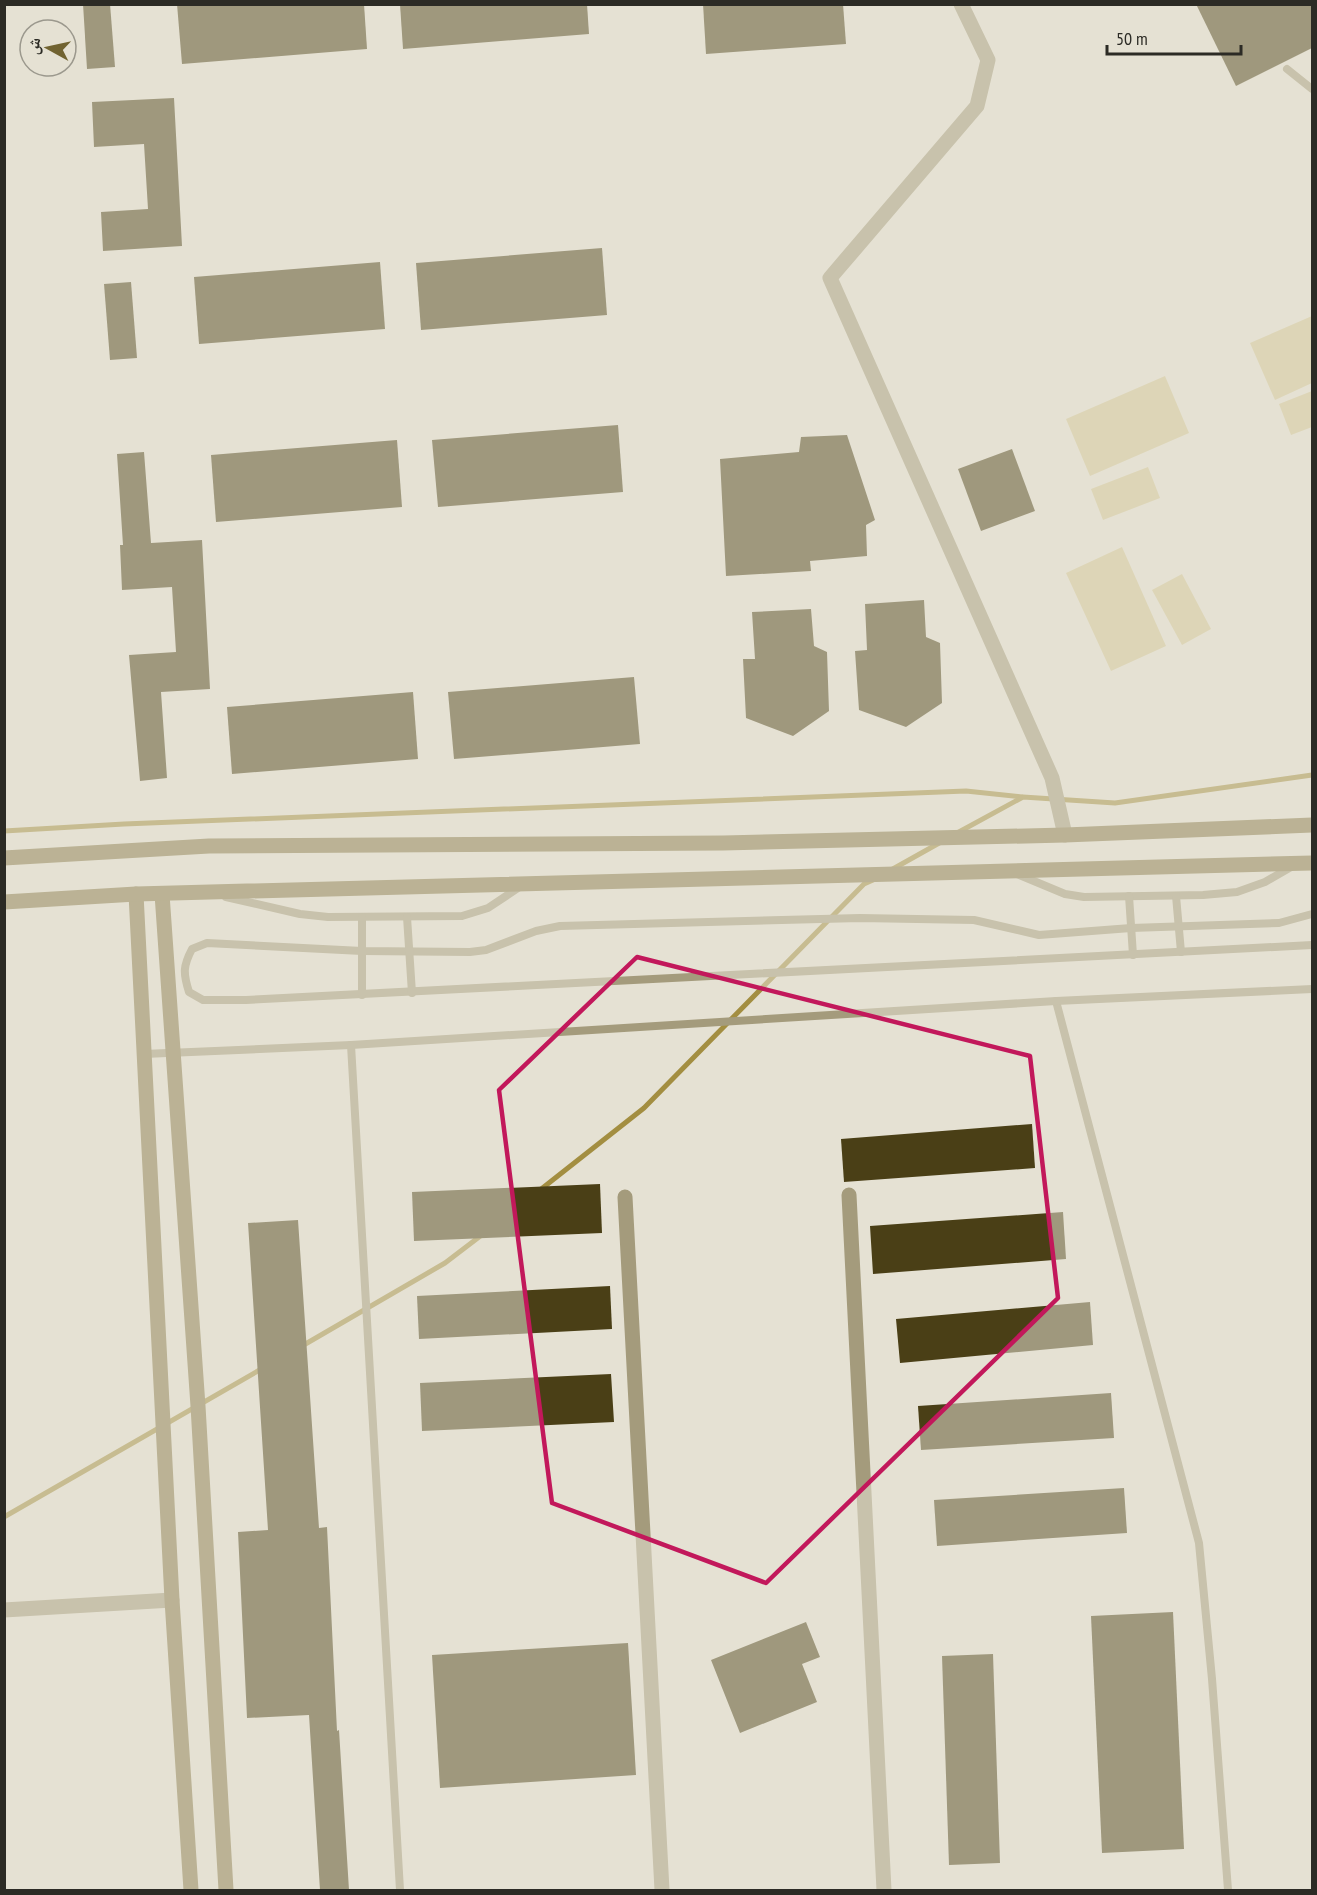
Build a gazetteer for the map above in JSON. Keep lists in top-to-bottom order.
{
  "scale_bar": "50 m",
  "north": "left"
}
